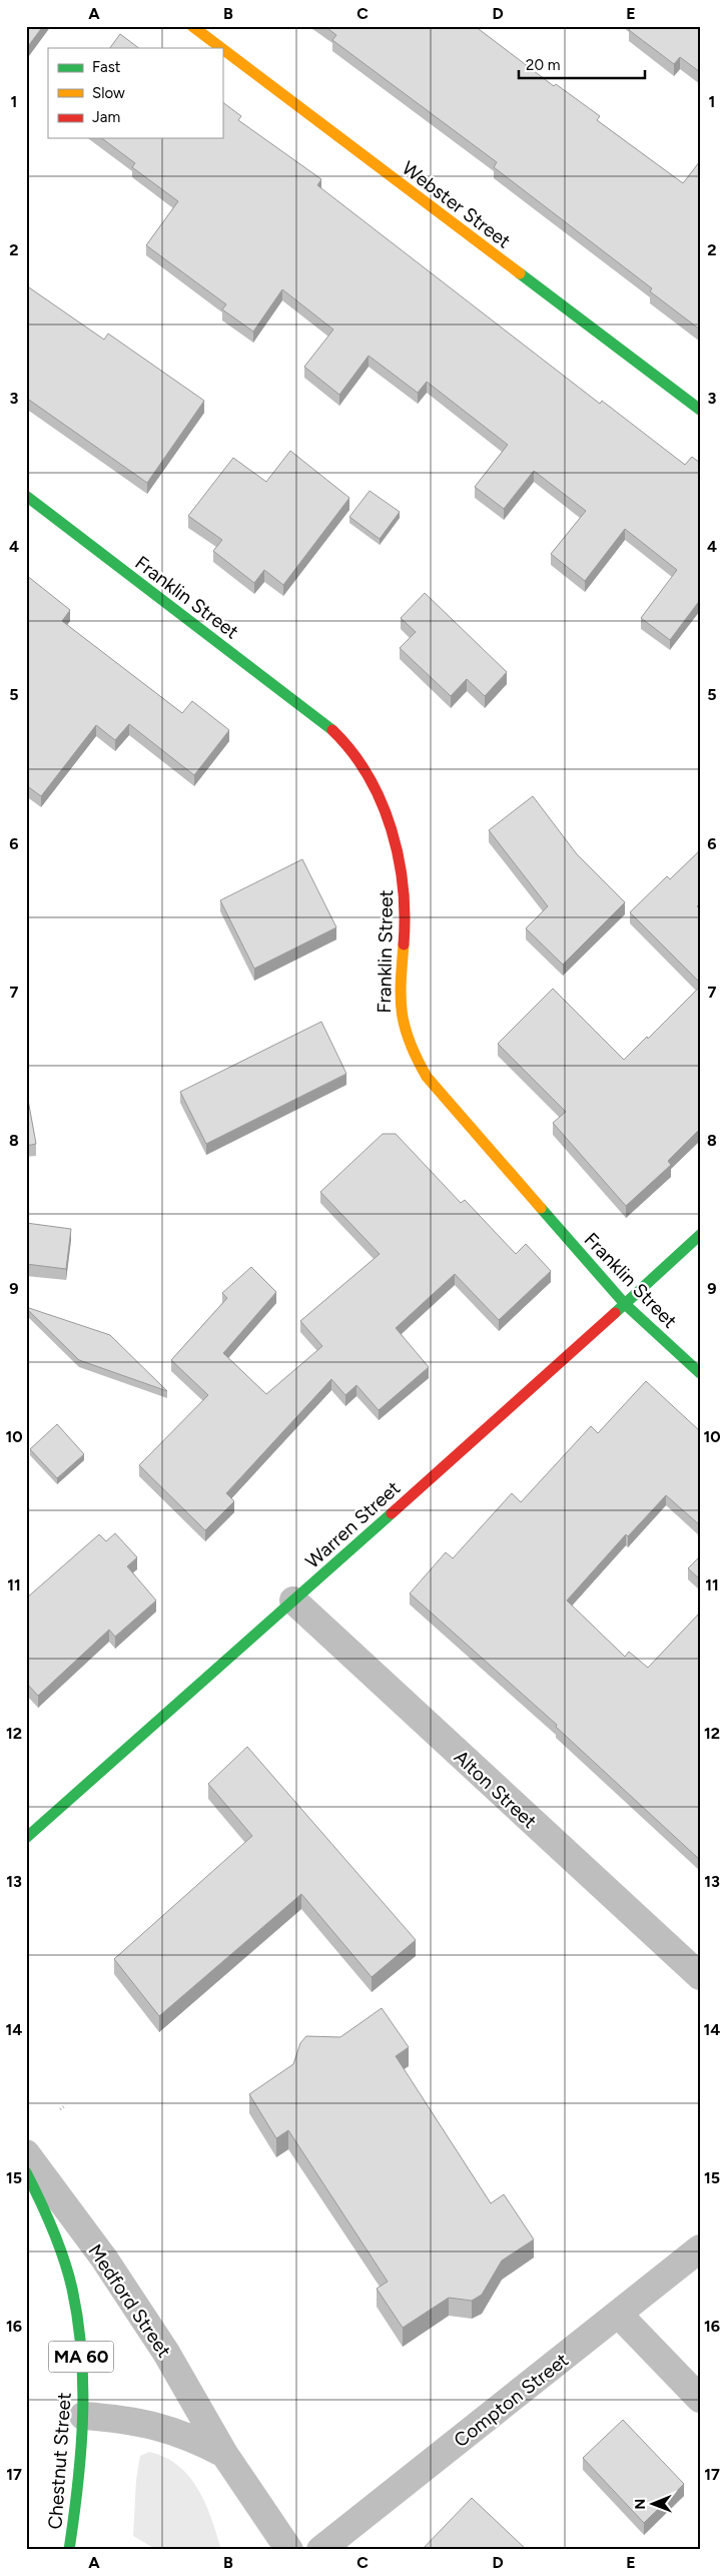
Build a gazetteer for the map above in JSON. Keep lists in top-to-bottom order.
{
  "streets": {
    "street": [
      "Webster Street",
      "Franklin Street",
      "Warren Street",
      "Alton Street",
      "Medford Street",
      "MA 60",
      "Compton Street",
      "Chestnut Street"
    ]
  },
  "crossings": [
    ["Franklin Street", "Warren Street"],
    ["Warren Street", "Alton Street"]
  ],
  "legend": ["Fast", "Slow", "Jam"],
  "scale_bar": "20 m",
  "north": "left",
  "grid": {
    "columns": [
      "A",
      "B",
      "C",
      "D",
      "E"
    ],
    "rows": [
      "1",
      "2",
      "3",
      "4",
      "5",
      "6",
      "7",
      "8",
      "9",
      "10",
      "11",
      "12",
      "13",
      "14",
      "15",
      "16",
      "17"
    ]
  }
}
